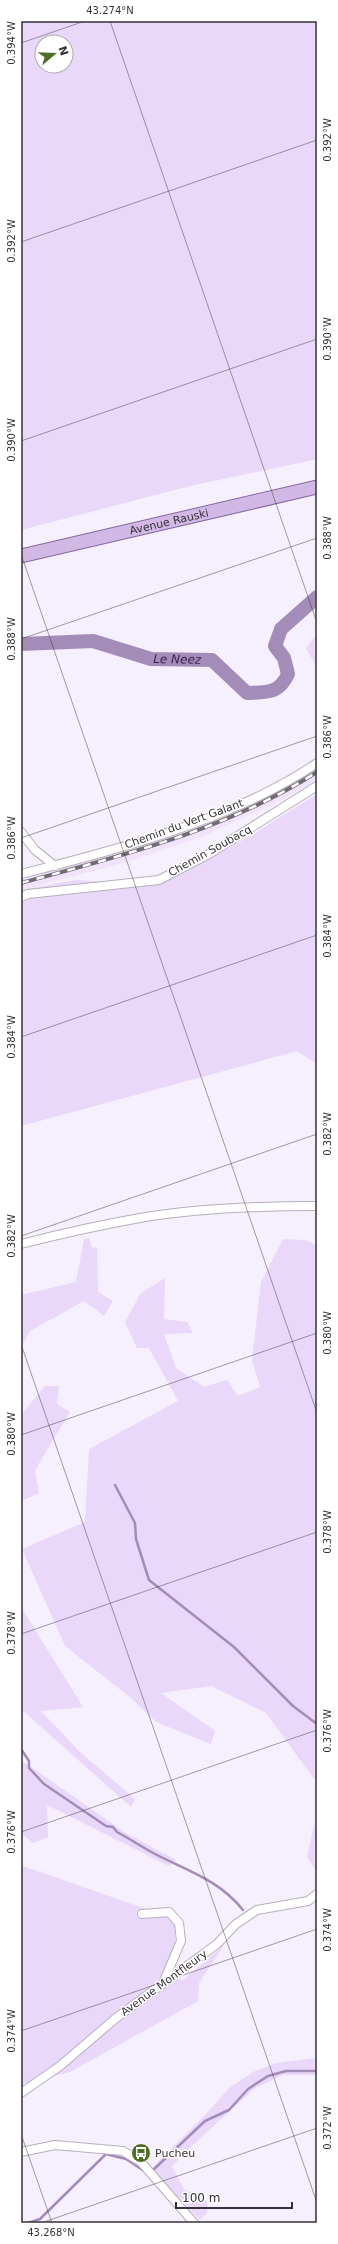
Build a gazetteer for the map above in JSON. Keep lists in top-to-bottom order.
{
  "streets": {
    "main road": ["Avenue Rauski"],
    "street": ["Chemin du Vert Galant", "Chemin Soubacq", "Avenue Montfleury"]
  },
  "water": ["Le Neez"],
  "places": {
    "bus stop": ["Pucheu"]
  },
  "scale_bar": "100 m",
  "north": "right",
  "coordinates": [
    "43.274°N",
    "0.394°W",
    "0.392°W",
    "0.390°W",
    "0.388°W",
    "0.386°W",
    "0.384°W",
    "0.382°W",
    "0.380°W",
    "0.378°W",
    "0.376°W",
    "0.374°W",
    "0.372°W",
    "43.268°N"
  ]
}
